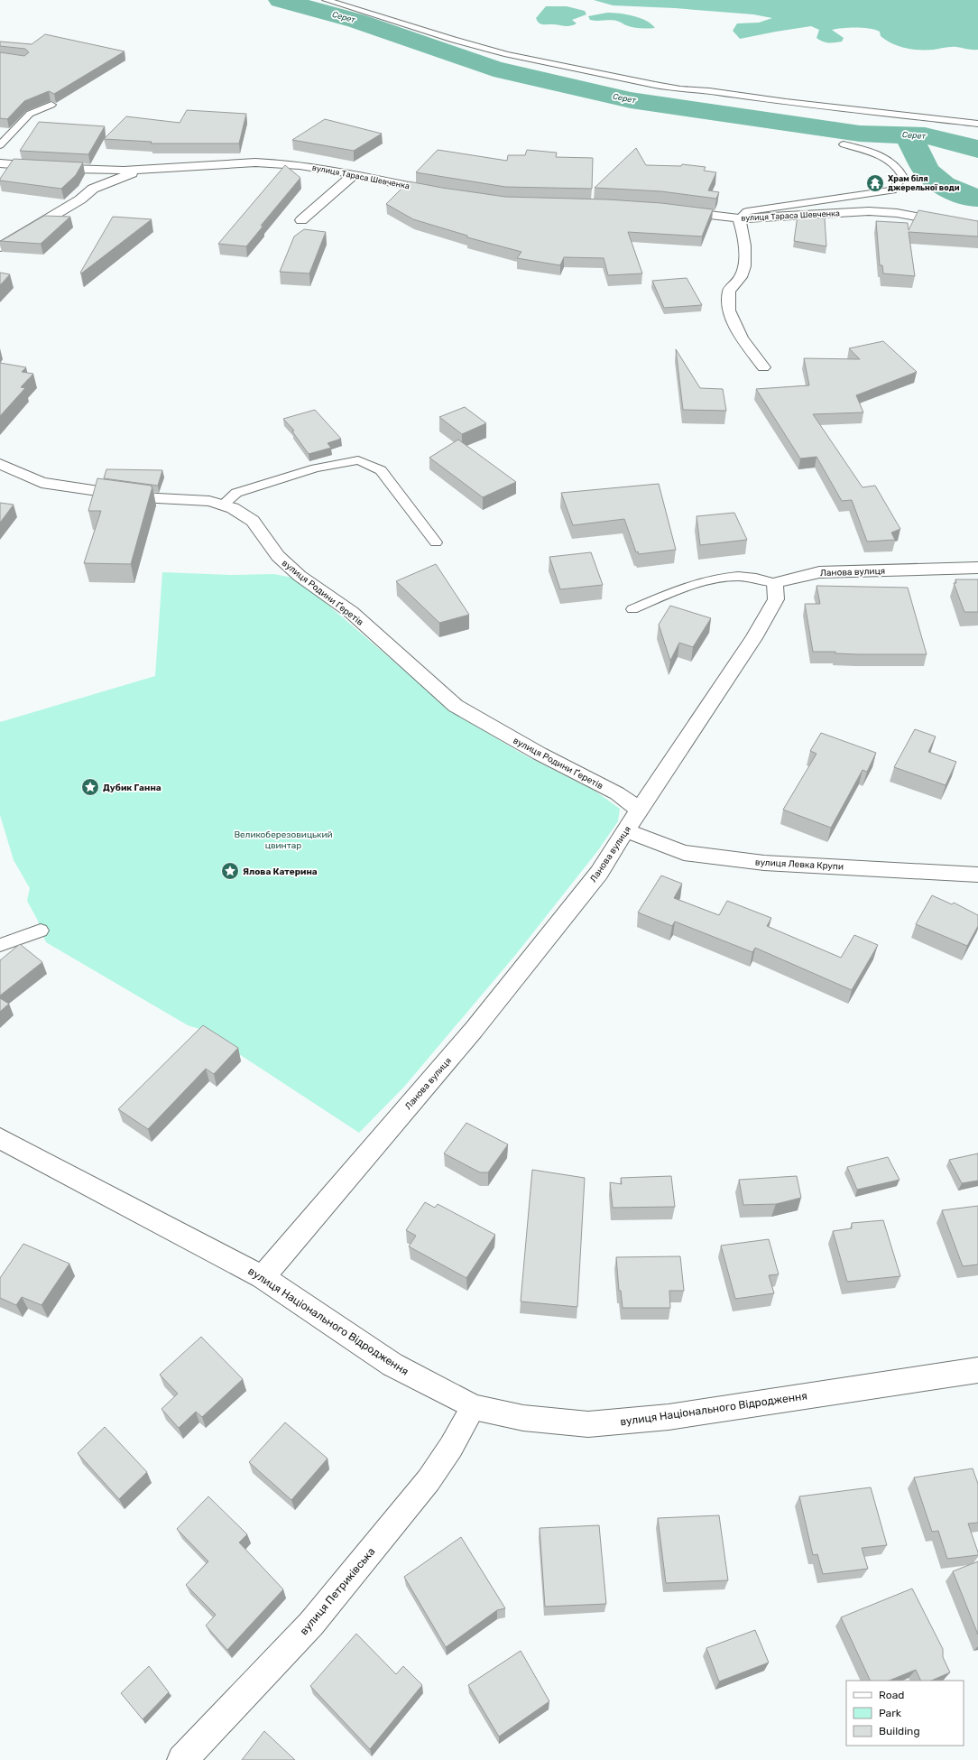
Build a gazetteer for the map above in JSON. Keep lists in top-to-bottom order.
{
  "streets": {
    "street": [
      "вулиця Тараса Шевченка",
      "Ланова вулиця",
      "вулиця Родини Ґеретів",
      "вулиця Левка Крупи",
      "вулиця Національного Відродження",
      "вулиця Петриківська"
    ]
  },
  "crossings": [
    ["Ланова вулиця", "вулиця Родини Ґеретів"],
    ["Ланова вулиця", "вулиця Левка Крупи"],
    ["Ланова вулиця", "вулиця Національного Відродження"],
    ["вулиця Національного Відродження", "вулиця Петриківська"]
  ],
  "water": ["Серет"],
  "parks": ["Великоберезовицький цвинтар"],
  "places": {
    "temple": ["Храм біля джерельної води"],
    "place": ["Дубик Ганна", "Ялова Катерина"]
  },
  "legend": ["Road", "Park", "Building"]
}
